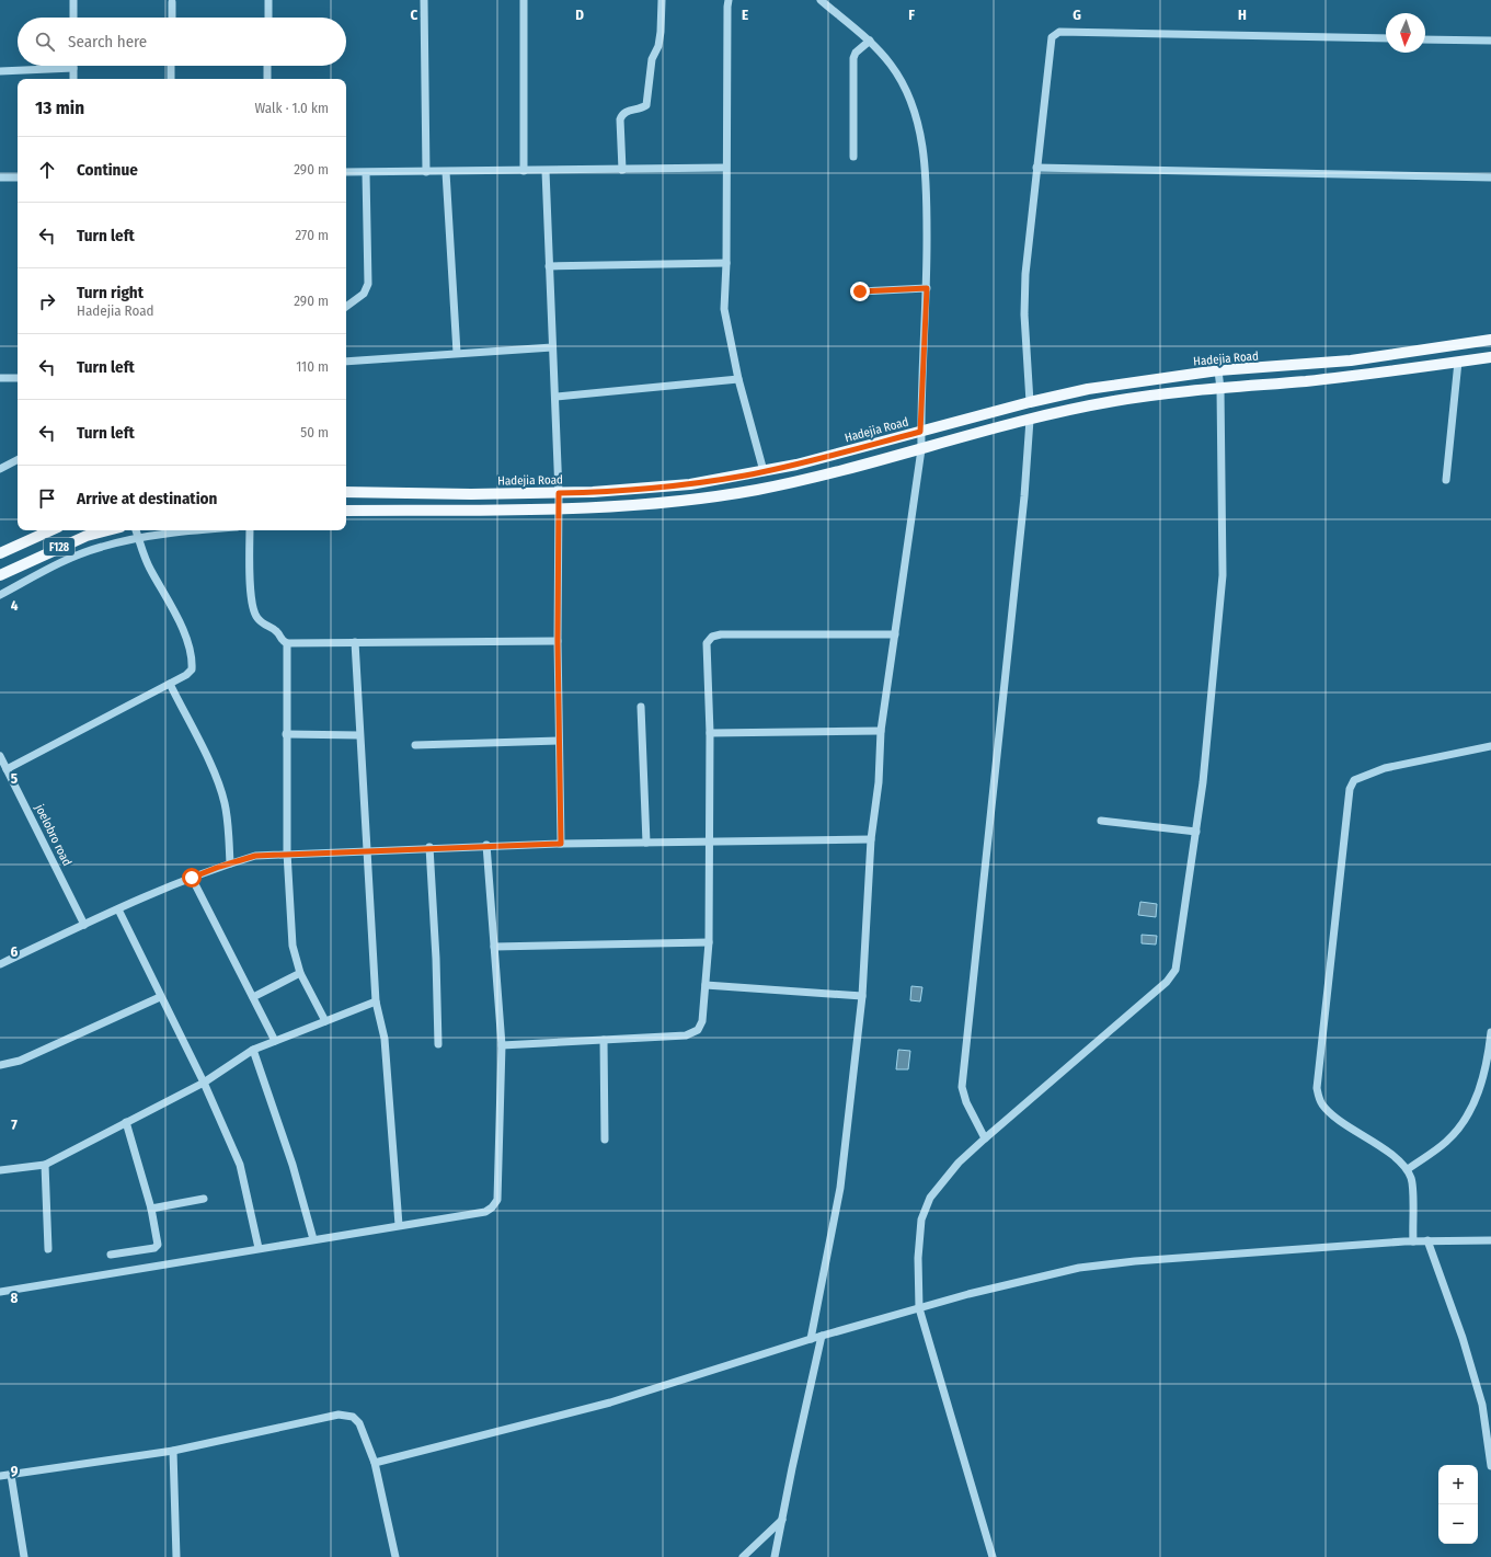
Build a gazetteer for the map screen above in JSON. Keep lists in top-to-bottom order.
{
  "streets": {
    "main road": ["Hadejia Road", "F128"],
    "street": ["joelobro road"]
  },
  "north": "bottom",
  "page": {
    "search": "Search here",
    "heading": ["13 min", "Walk · 1.0 km"],
    "list": [
      ["Continue", "290 m"],
      ["Turn left", "270 m"],
      ["Turn right", "Hadejia Road", "290 m"],
      ["Turn left", "110 m"],
      ["Turn left", "50 m"],
      "Arrive at destination"
    ],
    "map_buttons": ["+", "−"]
  },
  "grid": {
    "columns": [
      "C",
      "D",
      "E",
      "F",
      "G",
      "H"
    ],
    "rows": [
      "4",
      "5",
      "6",
      "7",
      "8",
      "9"
    ]
  }
}
